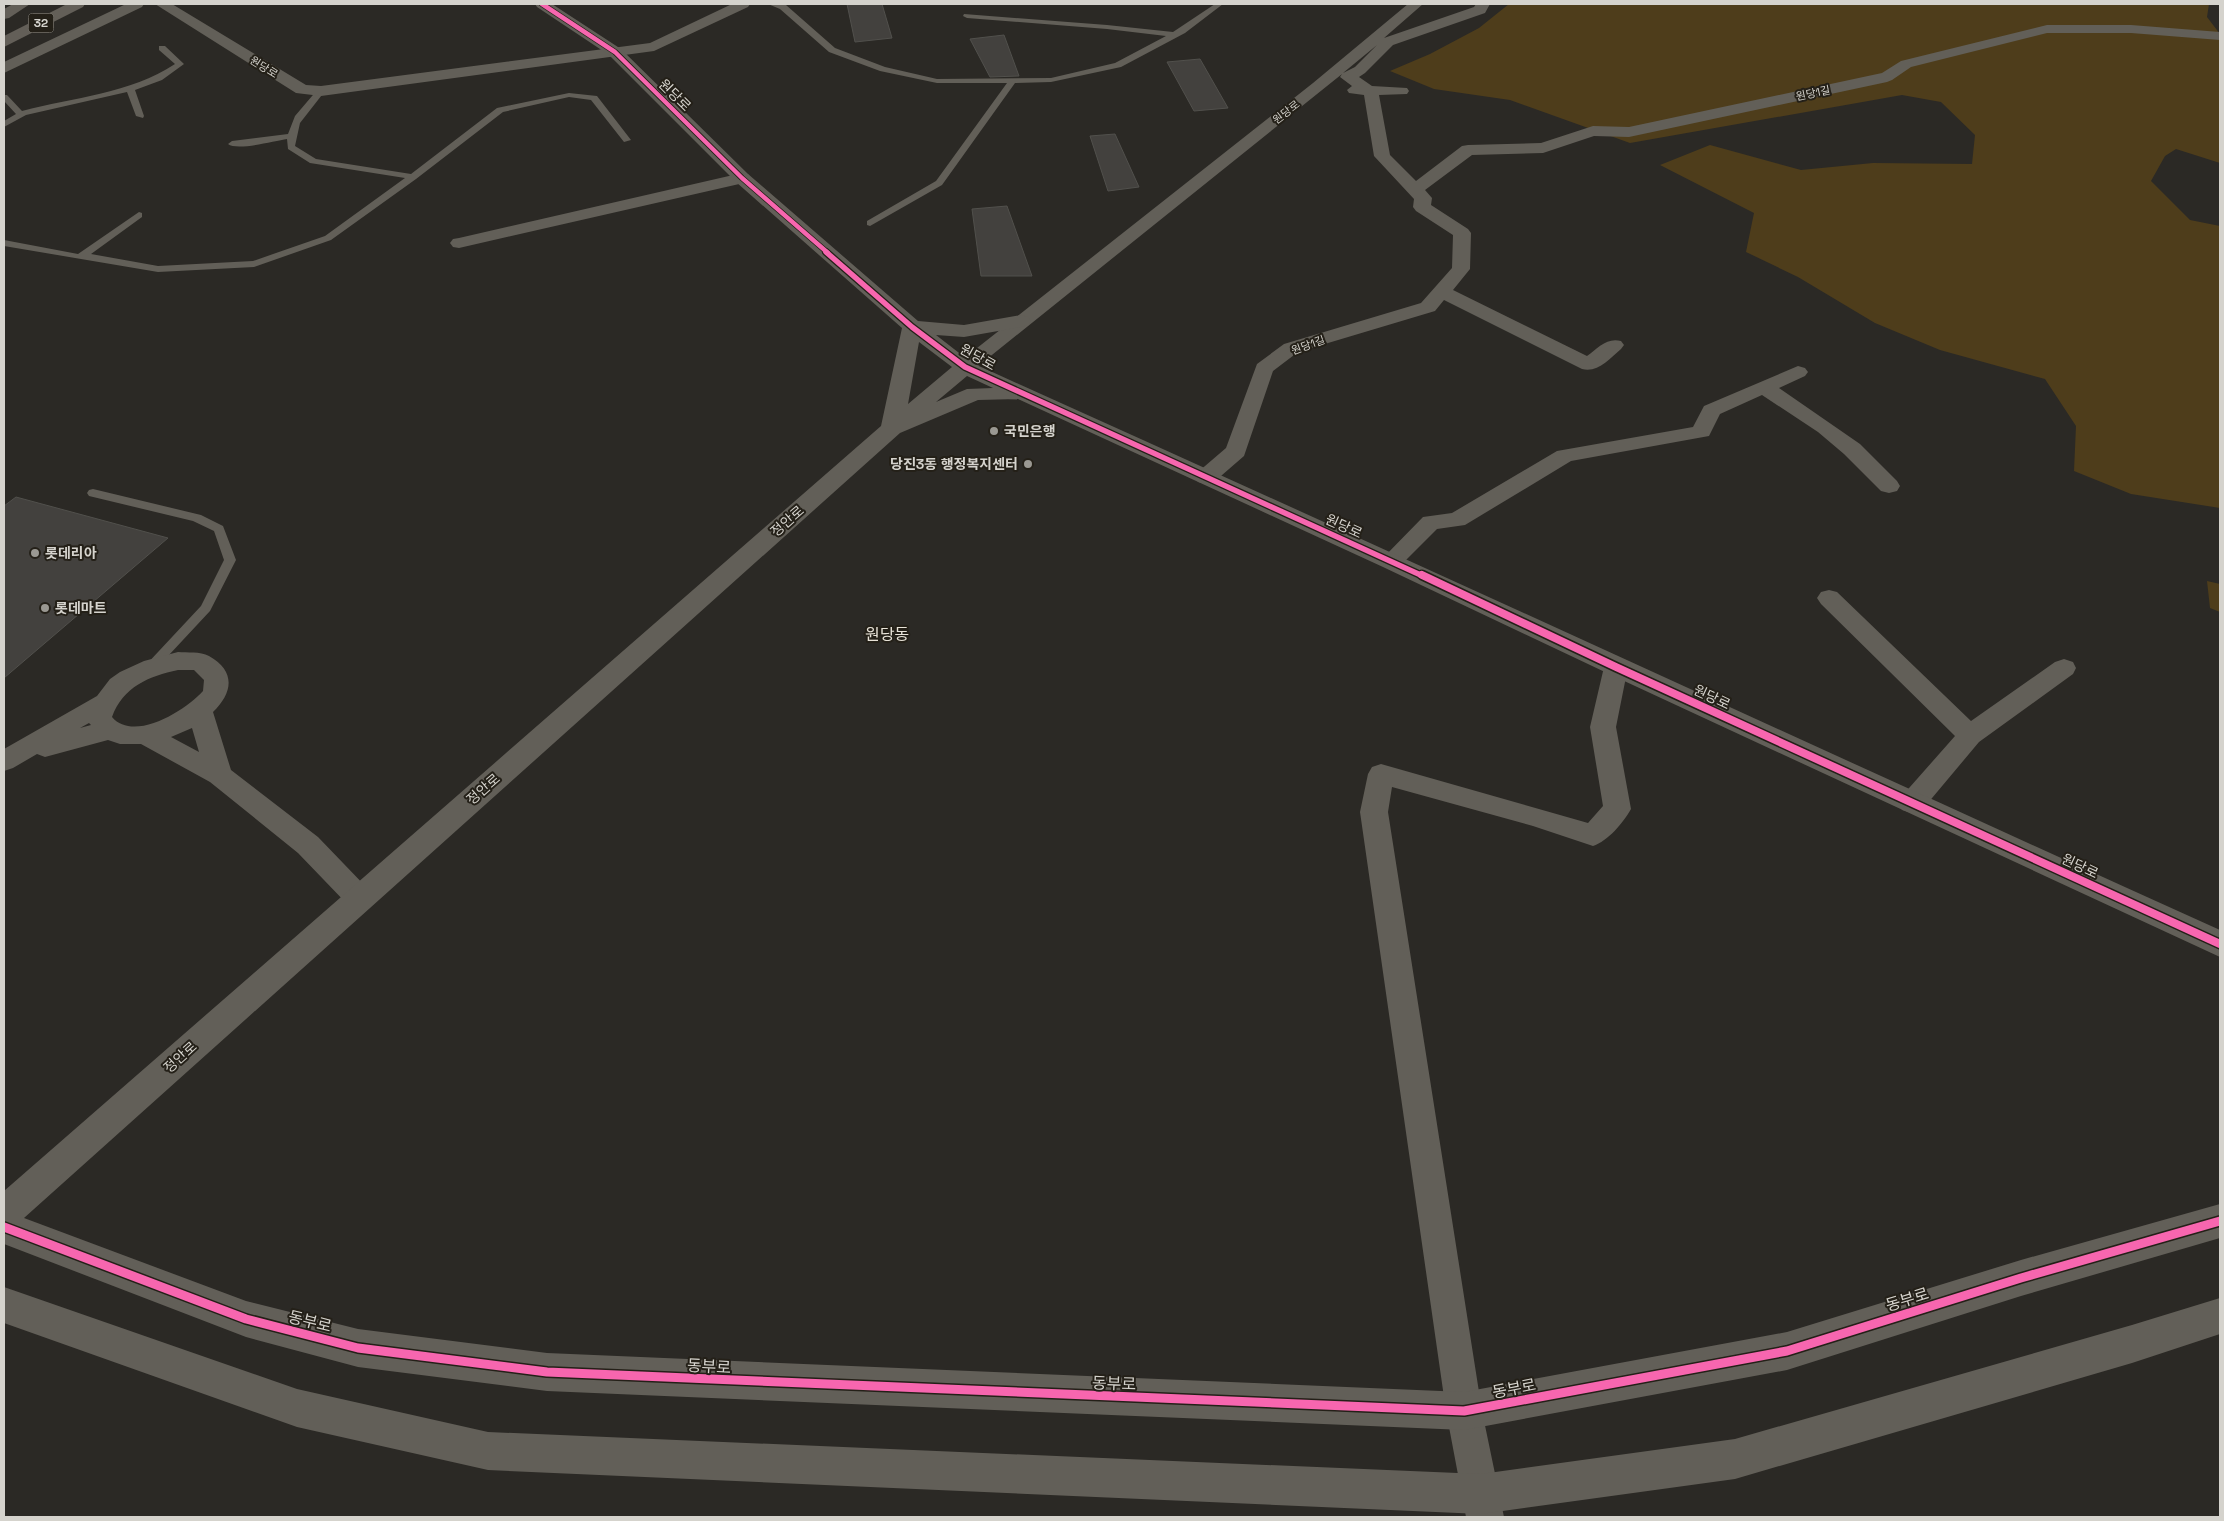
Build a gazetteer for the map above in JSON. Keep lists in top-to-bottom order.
{
  "streets": {
    "main road": ["32"],
    "street": [
      "원당로",
      "원당1길",
      "정안로",
      "동부로"
    ]
  },
  "crossings": [
    ["원당로", "원당1길"],
    ["원당로", "정안로"]
  ],
  "districts": ["원당동"],
  "places": [
    "국민은행",
    "당진3동 행정복지센터",
    "롯데리아",
    "롯데마트"
  ]
}
